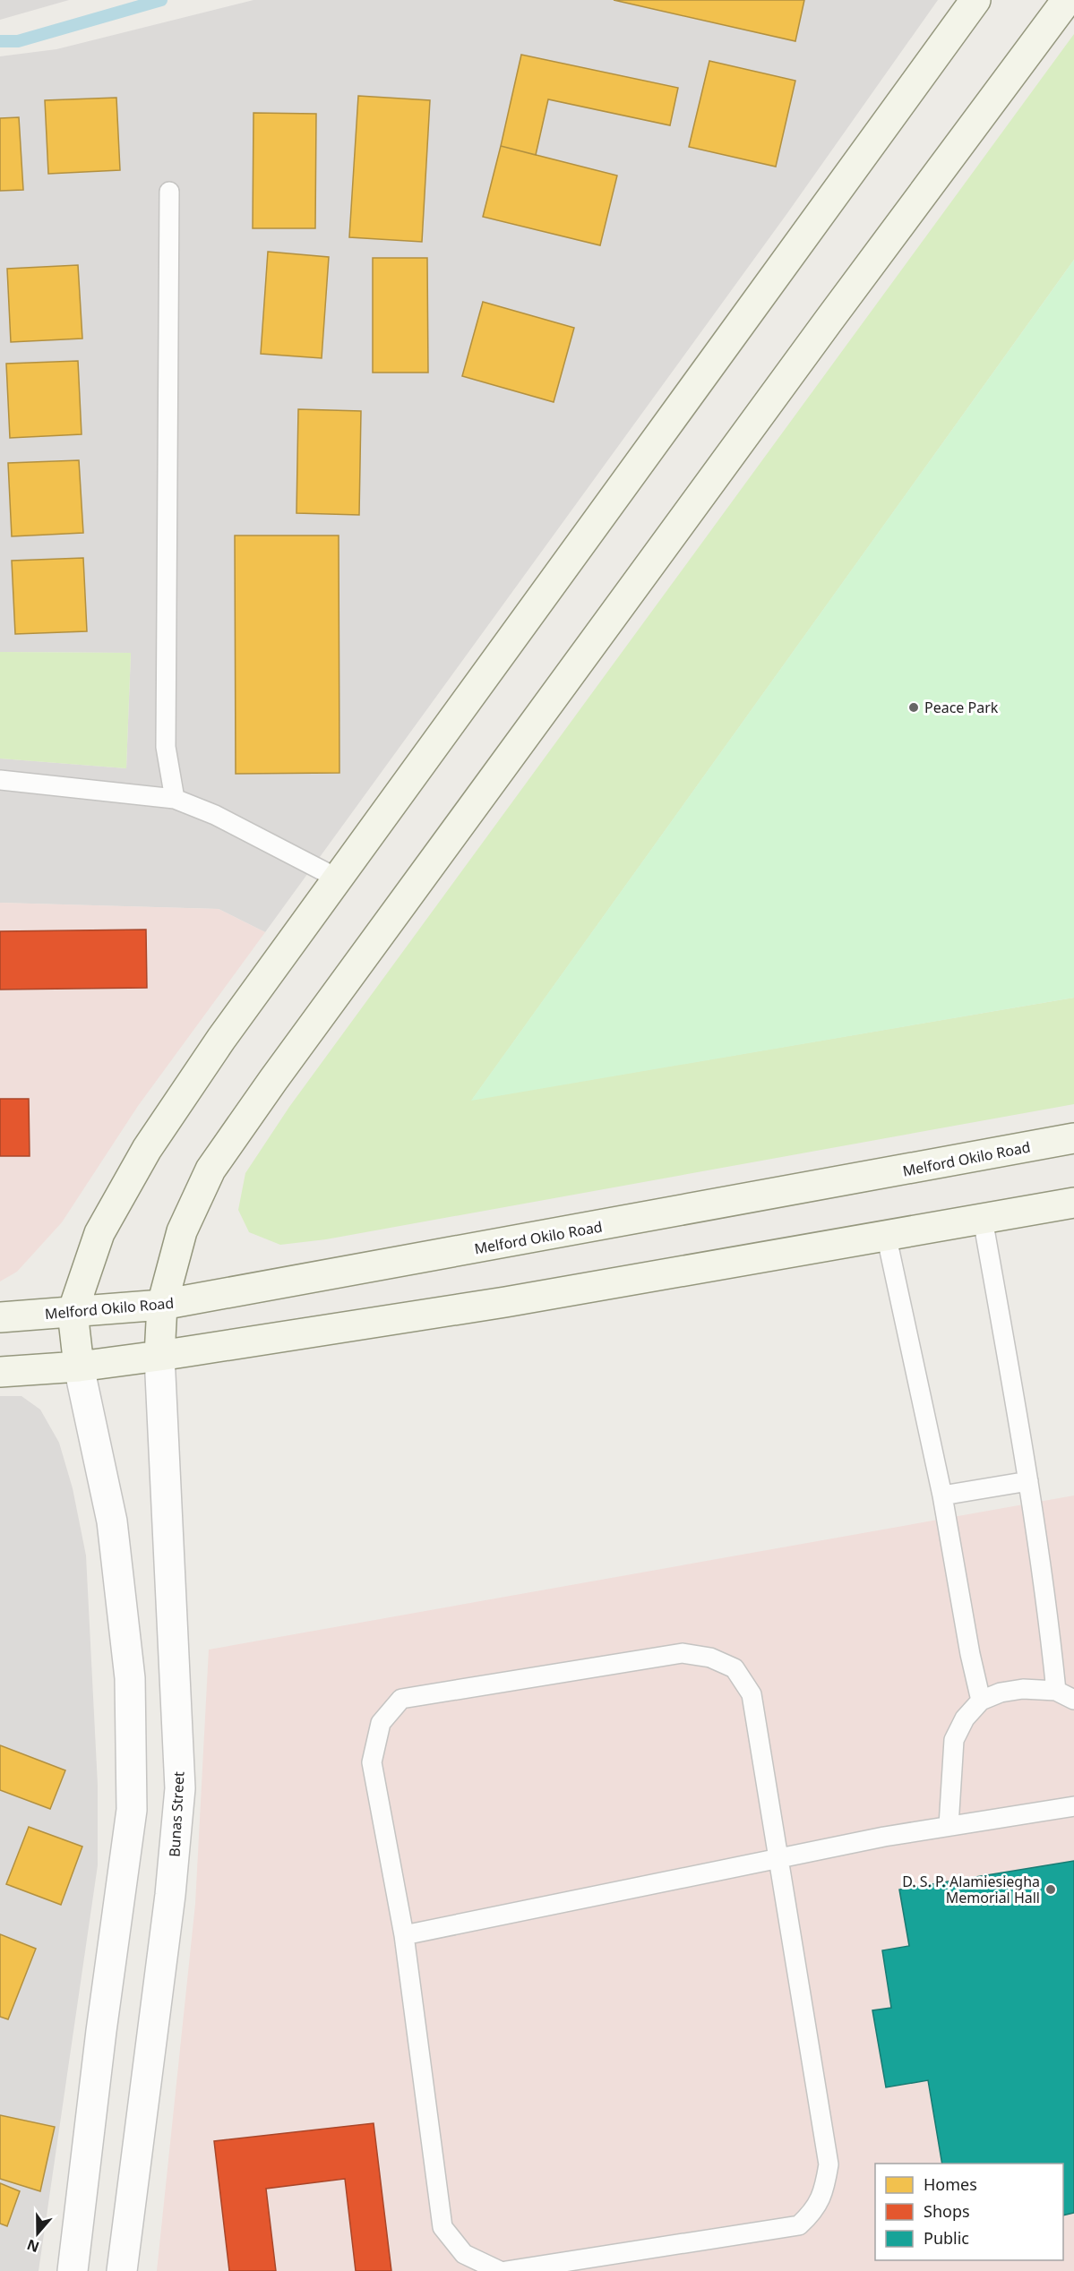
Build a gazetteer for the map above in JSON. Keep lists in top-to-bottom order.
{
  "streets": {
    "main road": ["Melford Okilo Road"],
    "street": ["Bunas Street"]
  },
  "places": ["Peace Park", "D. S. P. Alamiesiegha Memorial Hall"],
  "legend": ["Homes", "Shops", "Public"],
  "north": "bottom"
}
